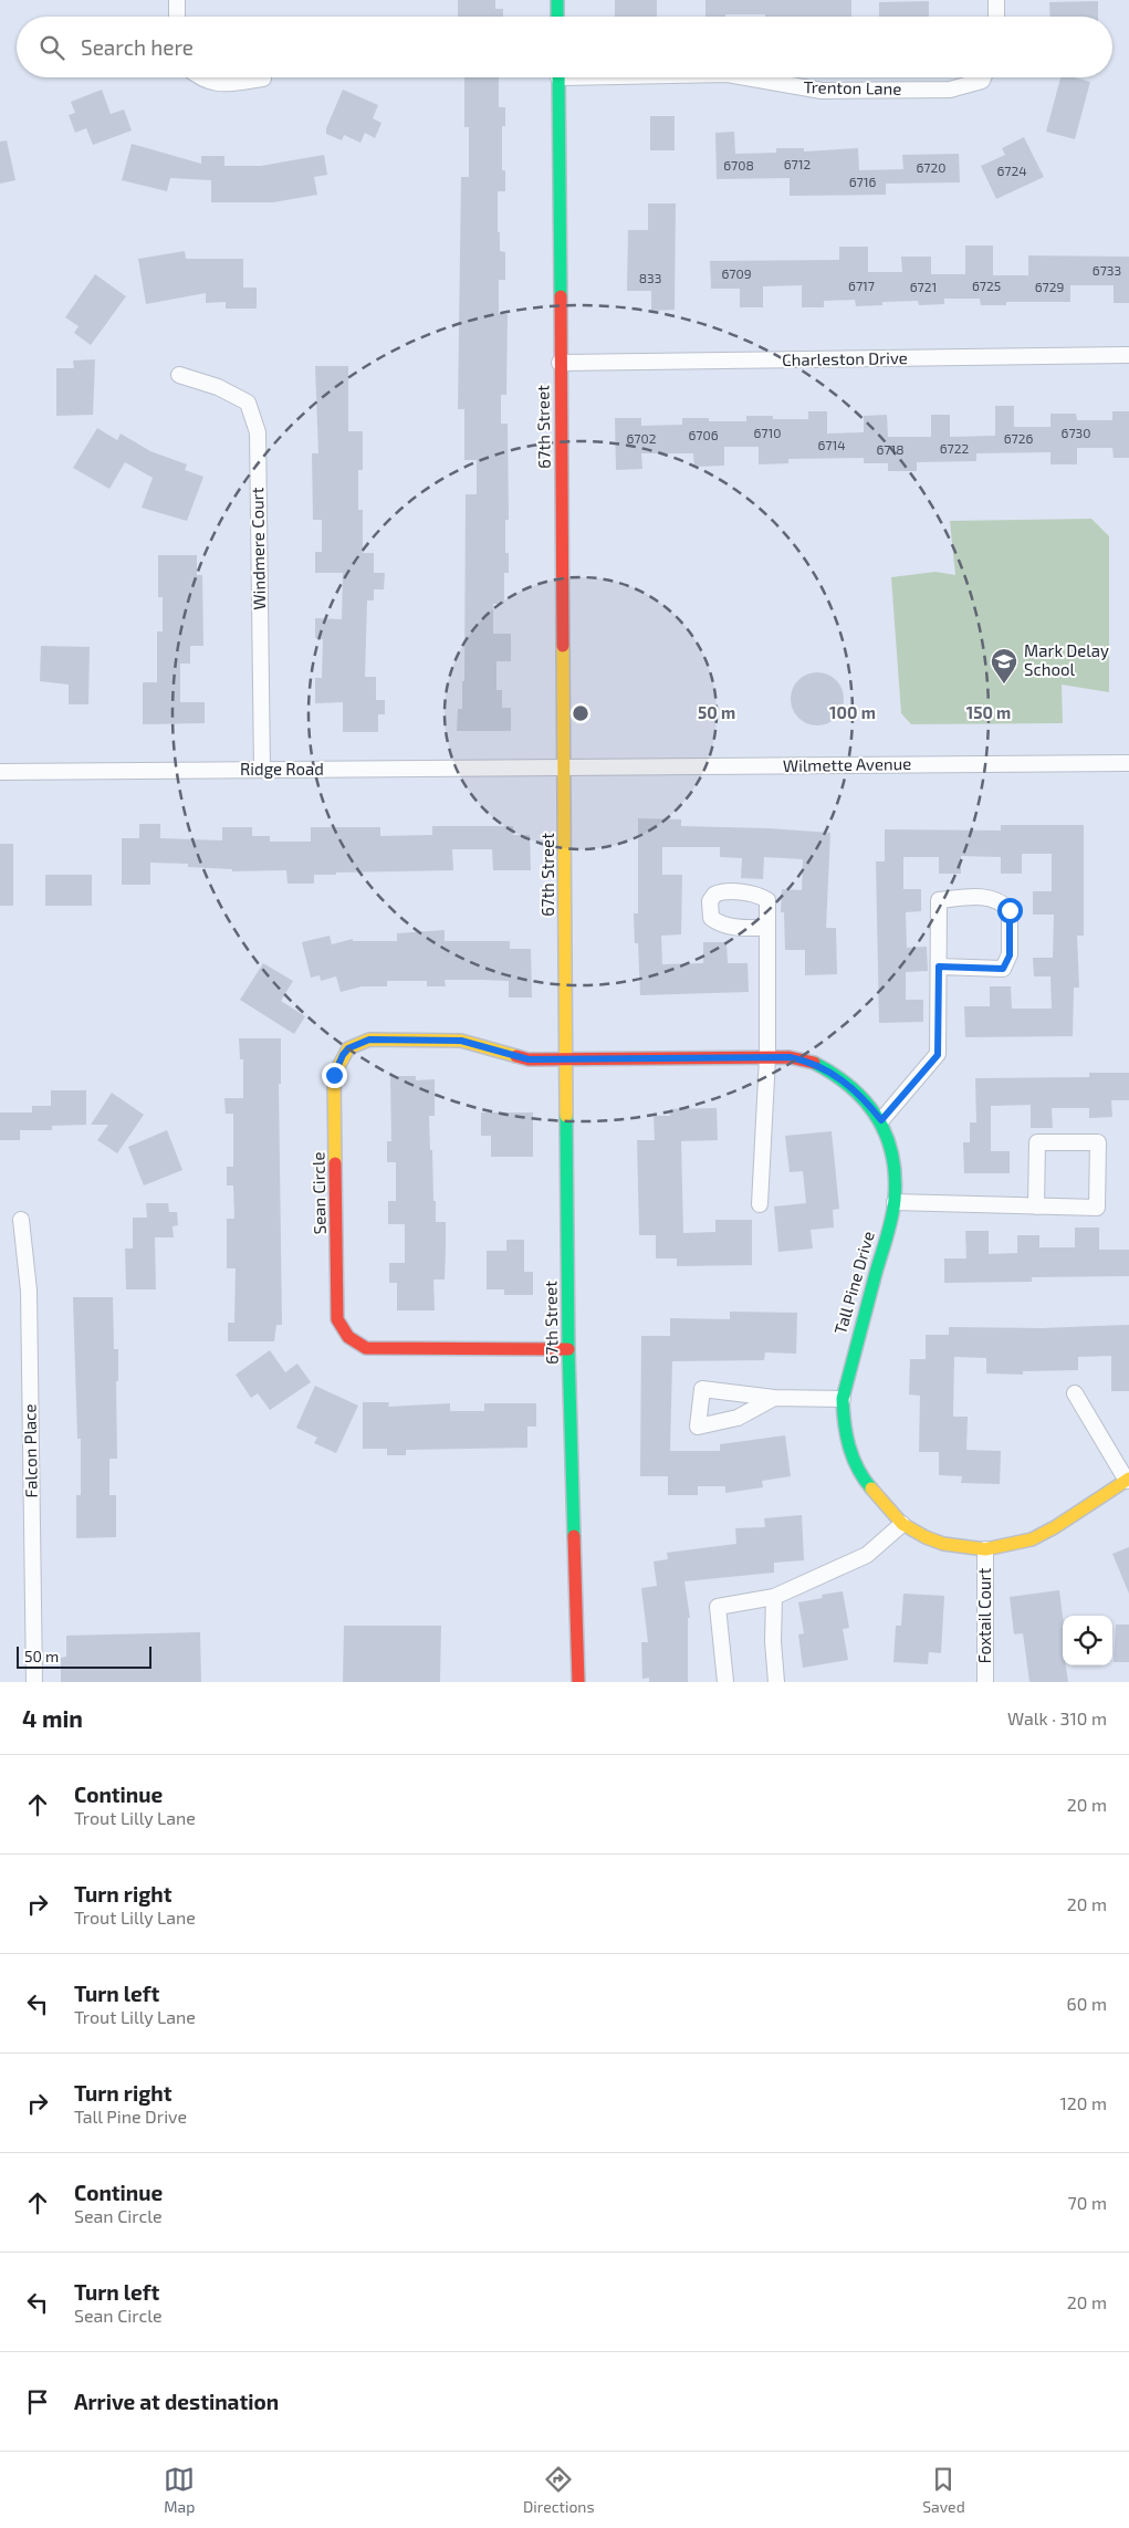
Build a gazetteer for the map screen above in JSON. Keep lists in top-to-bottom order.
{
  "streets": {
    "street": [
      "Trenton Lane",
      "Charleston Drive",
      "67th Street",
      "Windmere Court",
      "Wilmette Avenue",
      "Ridge Road",
      "Sean Circle",
      "Tall Pine Drive",
      "Falcon Place",
      "Foxtail Court"
    ]
  },
  "crossings": [
    ["Charleston Drive", "67th Street"],
    ["67th Street", "Wilmette Avenue"],
    ["67th Street", "Ridge Road"],
    ["67th Street", "Sean Circle"],
    ["67th Street", "Tall Pine Drive"],
    ["Windmere Court", "Ridge Road"],
    ["Wilmette Avenue", "Ridge Road"],
    ["Sean Circle", "Tall Pine Drive"],
    ["Tall Pine Drive", "Foxtail Court"]
  ],
  "places": {
    "school or university": ["Mark Delay School"]
  },
  "house_numbers": [
    "6712",
    "6708",
    "6720",
    "6724",
    "6716",
    "6733",
    "6709",
    "833",
    "6717",
    "6725",
    "6721",
    "6729",
    "6710",
    "6730",
    "6706",
    "6702",
    "6726",
    "6714",
    "6722",
    "6718"
  ],
  "scale_bar": "50 m",
  "page": {
    "search": "Search here",
    "scale": "50 m",
    "heading": ["4 min", "Walk · 310 m"],
    "list": [
      ["Continue", "Trout Lilly Lane", "20 m"],
      ["Turn right", "Trout Lilly Lane", "20 m"],
      ["Turn left", "Trout Lilly Lane", "60 m"],
      ["Turn right", "Tall Pine Drive", "120 m"],
      ["Continue", "Sean Circle", "70 m"],
      ["Turn left", "Sean Circle", "20 m"],
      "Arrive at destination"
    ],
    "nav": ["Map", "Directions", "Saved"]
  },
  "rings": ["50 m", "100 m", "150 m"]
}
